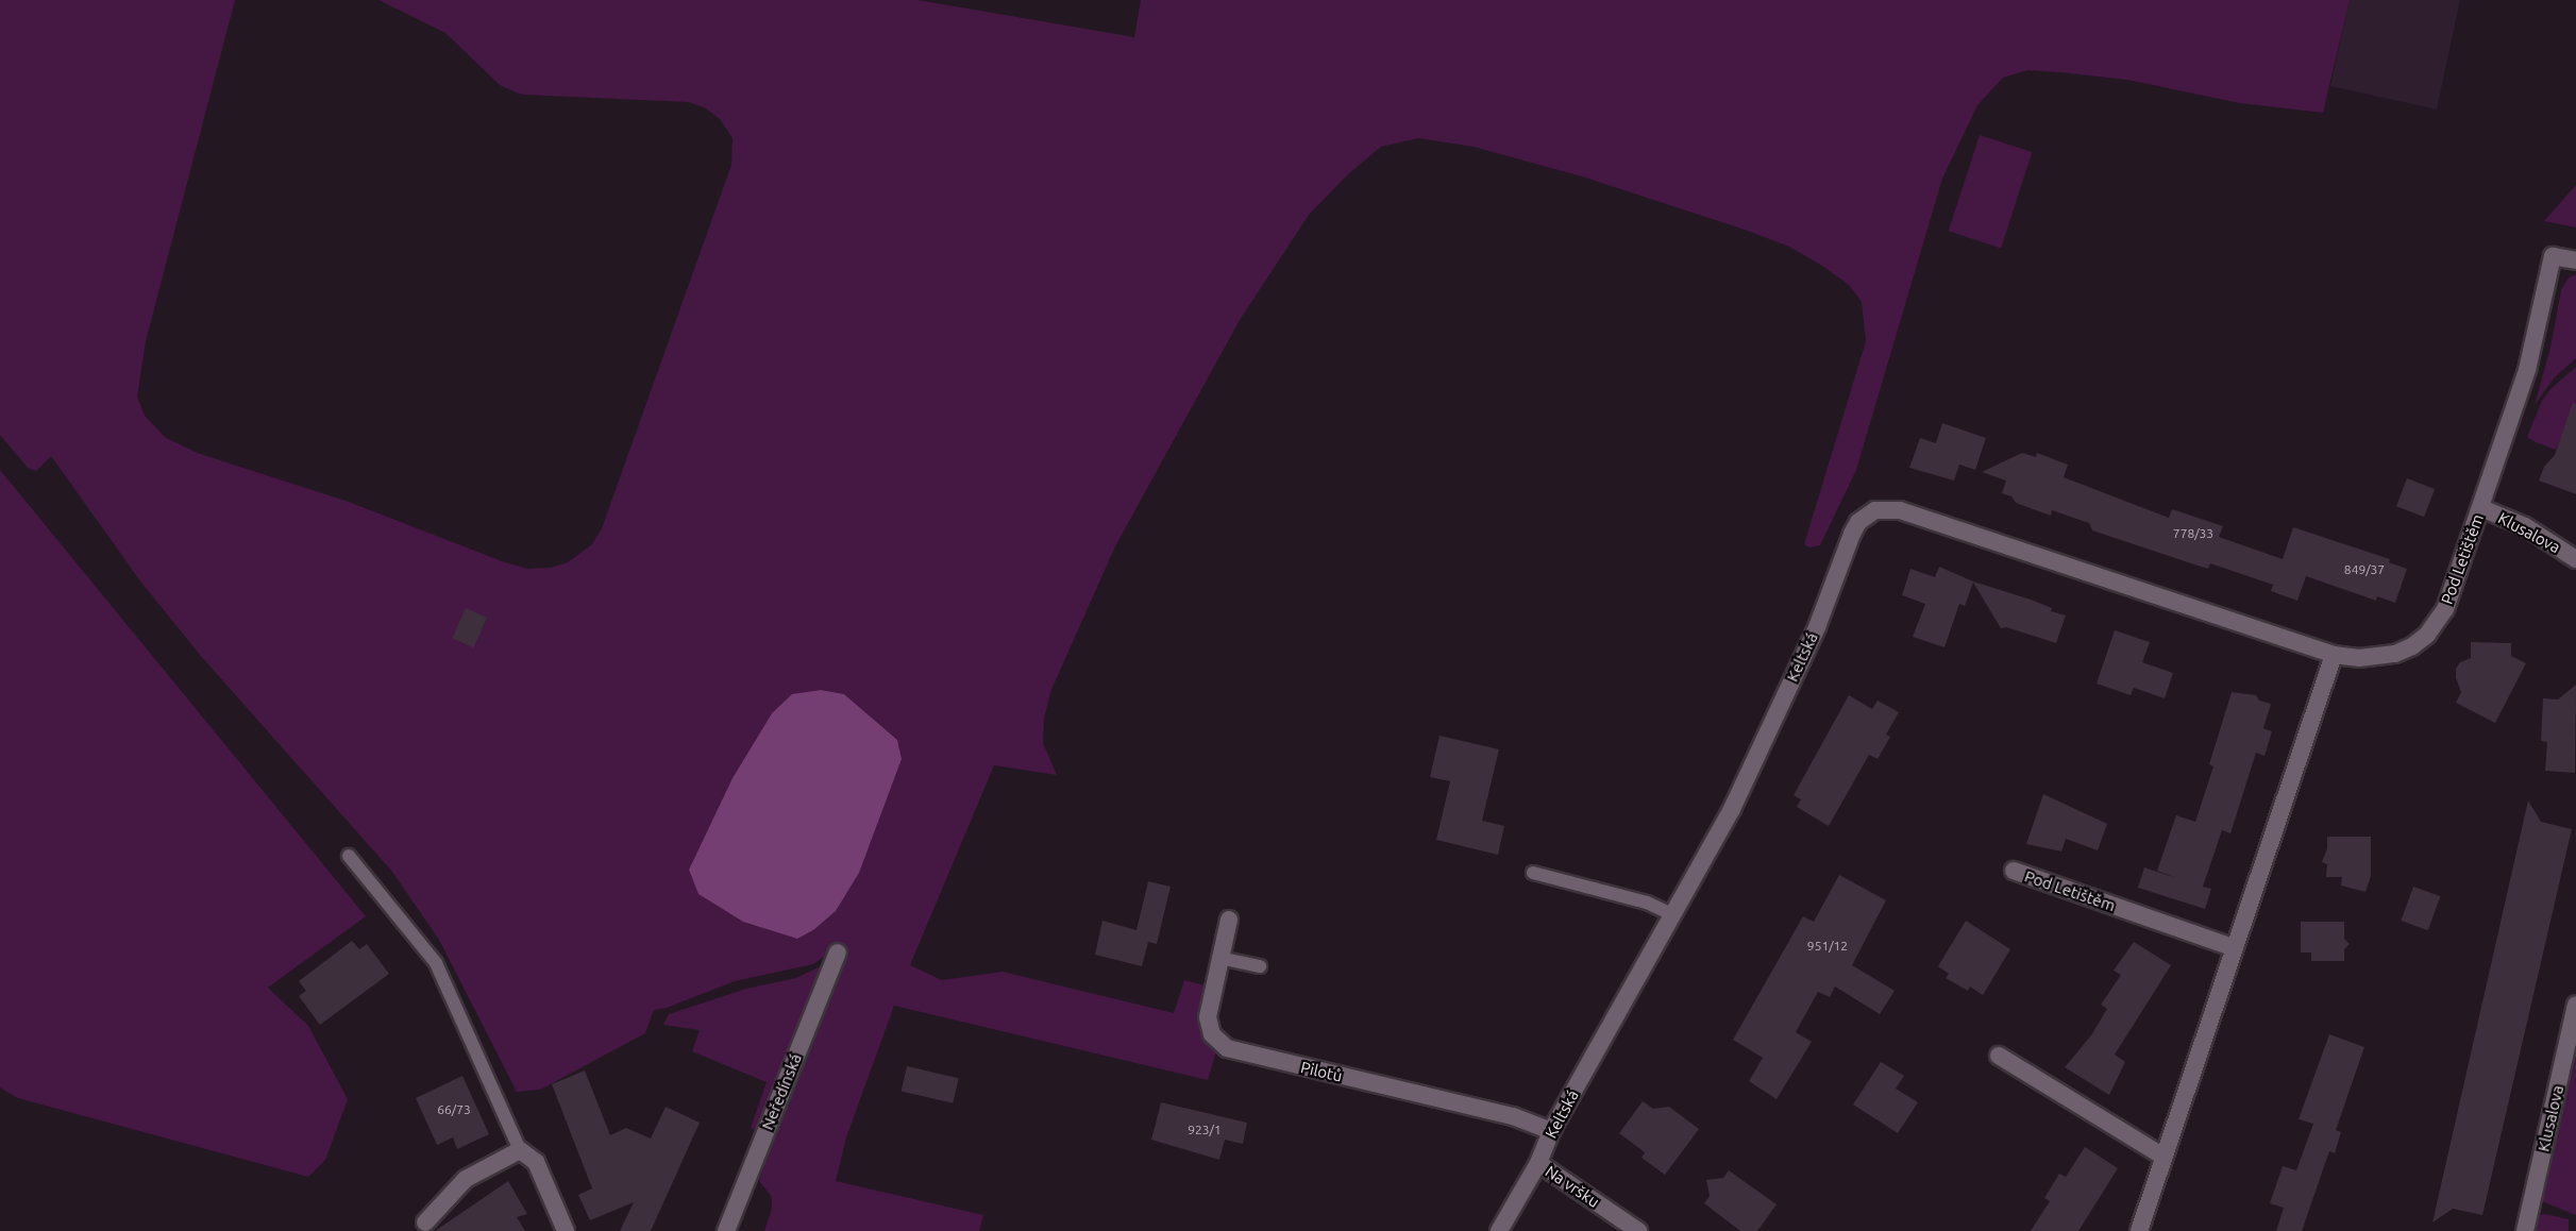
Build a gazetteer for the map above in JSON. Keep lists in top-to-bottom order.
{
  "streets": {
    "street": [
      "Klusalova",
      "Pod Letištěm",
      "Keltská",
      "Pilotů",
      "Neředínská",
      "Na vršku"
    ]
  },
  "crossings": [
    ["Klusalova", "Pod Letištěm"],
    ["Pod Letištěm", "Keltská"],
    ["Keltská", "Pilotů"],
    ["Keltská", "Na vršku"]
  ],
  "house_numbers": [
    "778/33",
    "849/37",
    "951/12",
    "66/73",
    "923/1"
  ]
}
